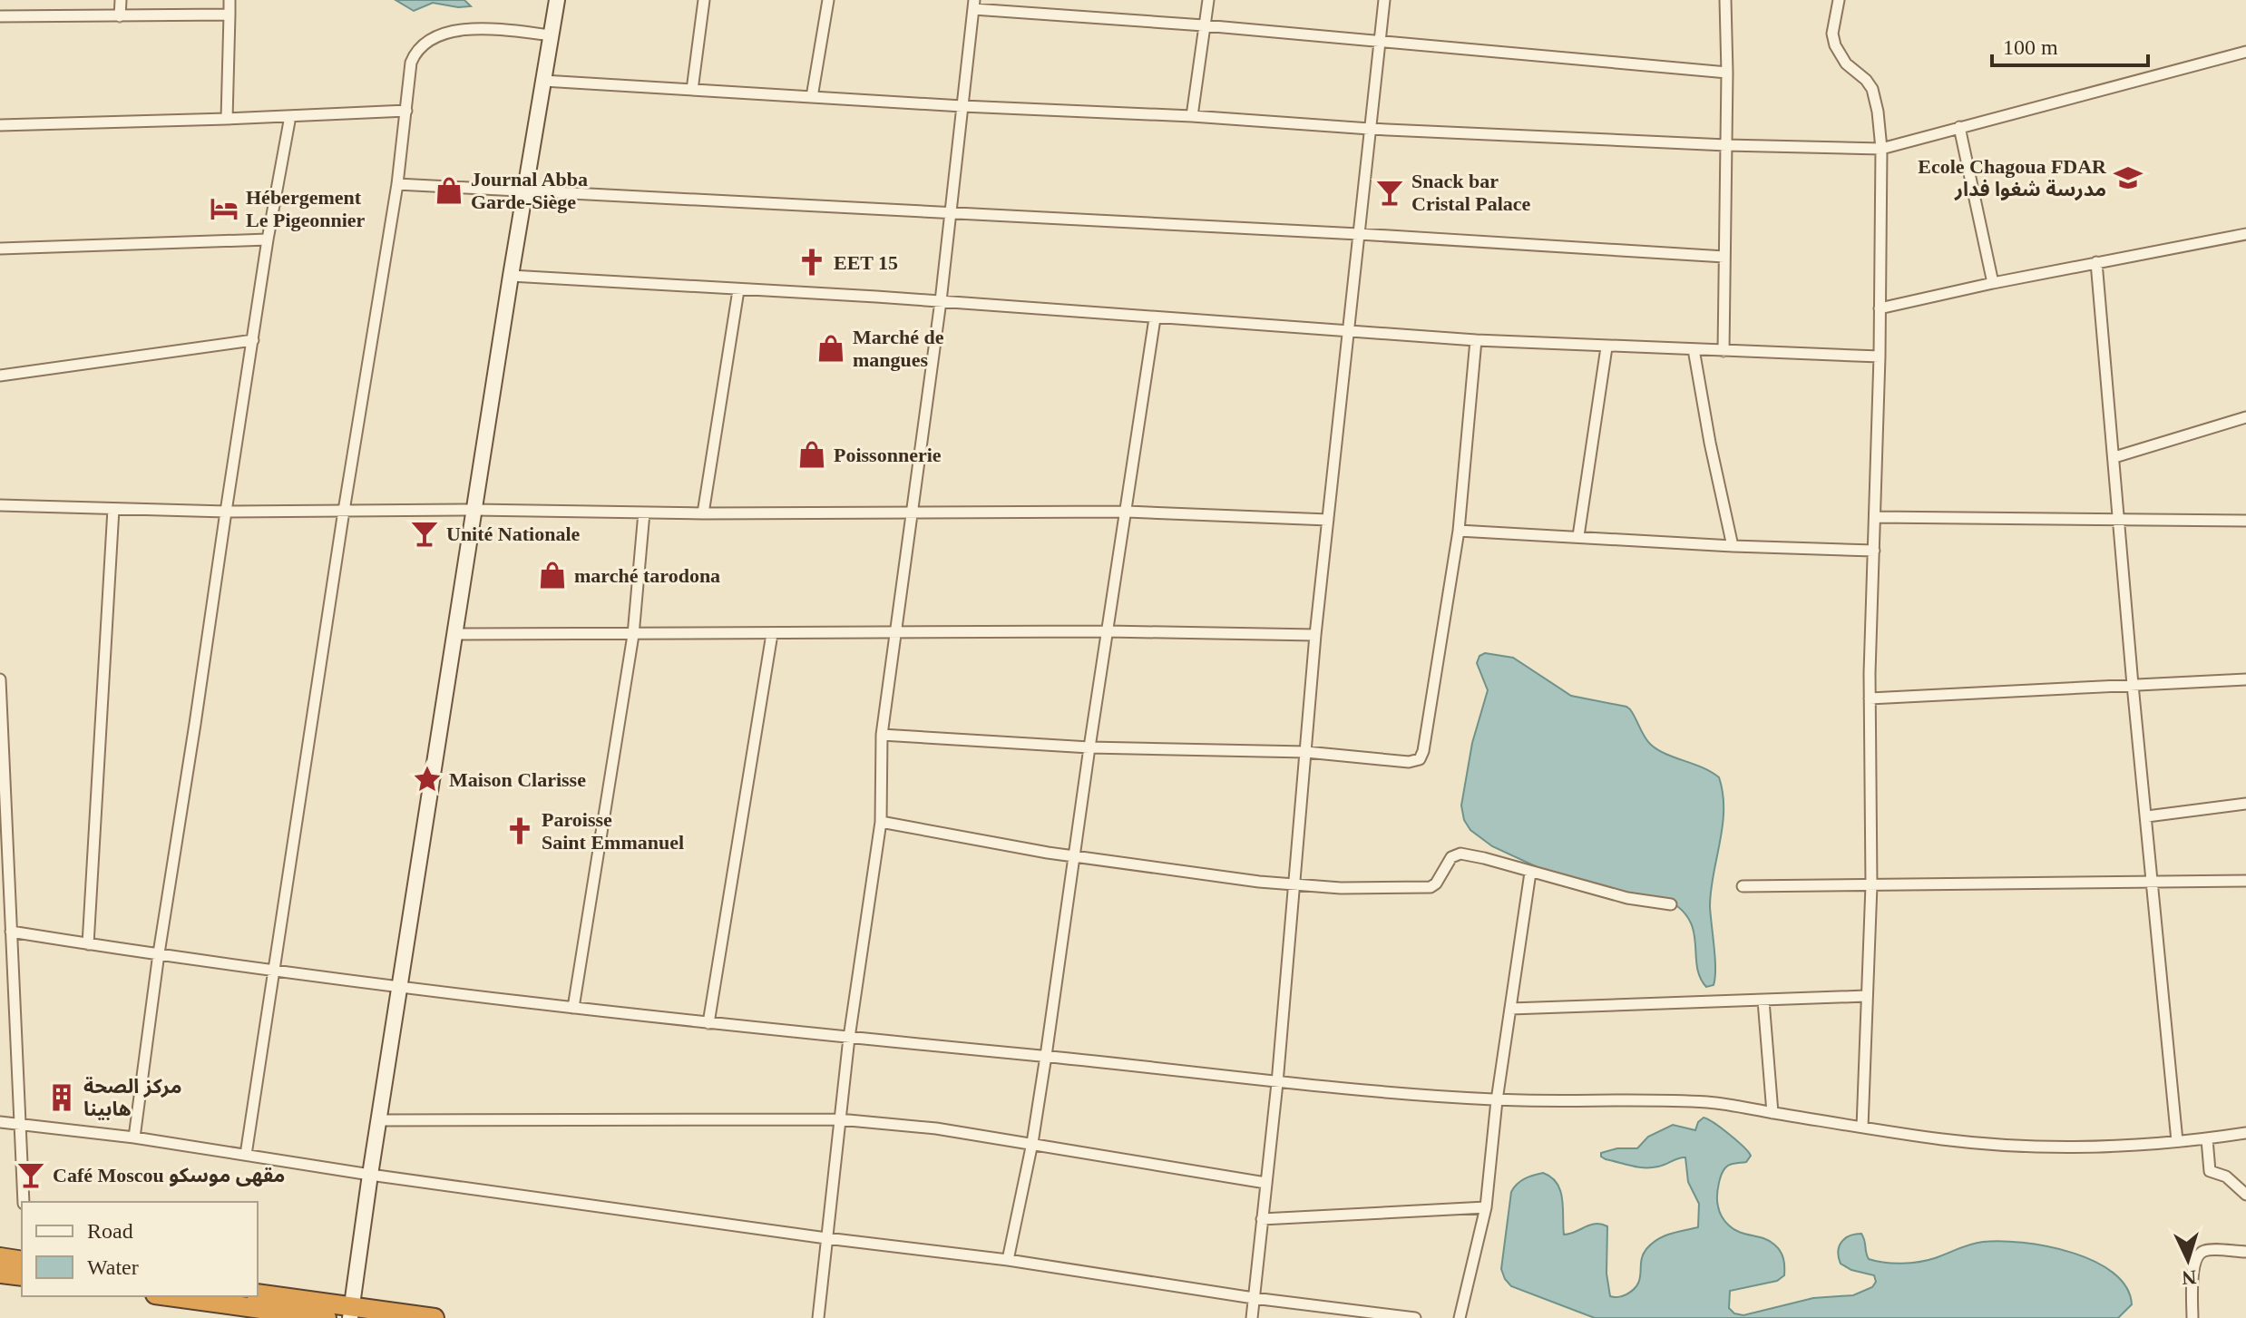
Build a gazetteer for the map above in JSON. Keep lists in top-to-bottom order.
{
  "places": {
    "school or university": ["Ecole Chagoua FDAR مدرسة شغوا فدار"],
    "shop": [
      "Journal Abba Garde-Siège",
      "Marché de mangues",
      "Poissonnerie",
      "marché tarodona"
    ],
    "bar": ["Snack bar Cristal Palace", "Unité Nationale", "Café Moscou مقهى موسكو"],
    "hotel": ["Hébergement Le Pigeonnier"],
    "church": ["EET 15", "Paroisse Saint Emmanuel"],
    "place": ["Maison Clarisse"],
    "building": ["مركز الصحة هابينا"]
  },
  "legend": ["Road", "Water"],
  "scale_bar": "100 m",
  "north": "bottom"
}
